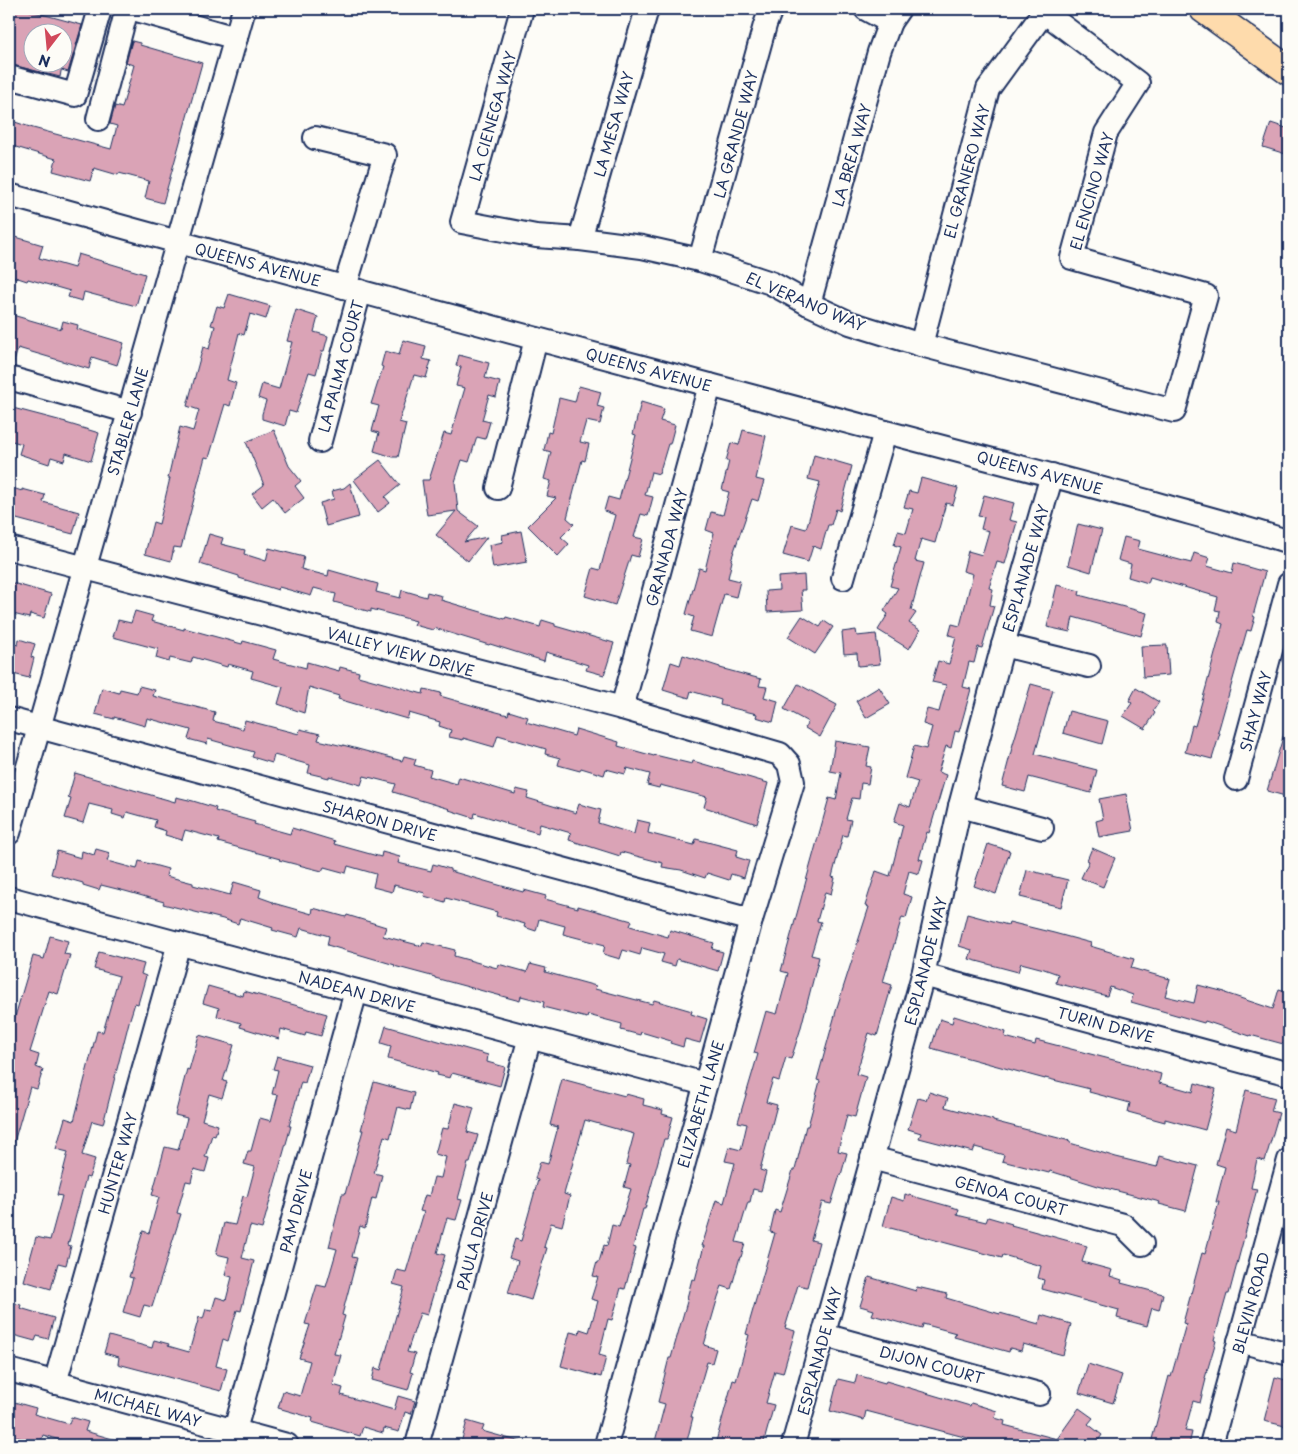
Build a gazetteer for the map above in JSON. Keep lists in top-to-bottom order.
{
  "streets": {
    "street": [
      "LA CIENEGA WAY",
      "LA MESA WAY",
      "LA GRANDE WAY",
      "LA BREA WAY",
      "EL GRANERO WAY",
      "EL ENCINO WAY",
      "QUEENS AVENUE",
      "EL VERANO WAY",
      "LA PALMA COURT",
      "STABLER LANE",
      "GRANADA WAY",
      "ESPLANADE WAY",
      "VALLEY VIEW DRIVE",
      "SHAY WAY",
      "SHARON DRIVE",
      "NADEAN DRIVE",
      "TURIN DRIVE",
      "ELIZABETH LANE",
      "HUNTER WAY",
      "GENOA COURT",
      "PAM DRIVE",
      "PAULA DRIVE",
      "BLEVIN ROAD",
      "DIJON COURT",
      "MICHAEL WAY"
    ]
  },
  "crossings": [
    ["LA CIENEGA WAY", "EL VERANO WAY"],
    ["LA MESA WAY", "EL VERANO WAY"],
    ["LA GRANDE WAY", "EL VERANO WAY"],
    ["LA BREA WAY", "EL VERANO WAY"],
    ["EL GRANERO WAY", "EL ENCINO WAY"],
    ["EL GRANERO WAY", "EL VERANO WAY"],
    ["EL ENCINO WAY", "EL VERANO WAY"],
    ["QUEENS AVENUE", "LA PALMA COURT"],
    ["QUEENS AVENUE", "STABLER LANE"],
    ["QUEENS AVENUE", "GRANADA WAY"],
    ["QUEENS AVENUE", "ESPLANADE WAY"],
    ["STABLER LANE", "VALLEY VIEW DRIVE"],
    ["STABLER LANE", "SHARON DRIVE"],
    ["GRANADA WAY", "VALLEY VIEW DRIVE"],
    ["ESPLANADE WAY", "TURIN DRIVE"],
    ["ESPLANADE WAY", "GENOA COURT"],
    ["ESPLANADE WAY", "DIJON COURT"],
    ["VALLEY VIEW DRIVE", "ELIZABETH LANE"],
    ["SHARON DRIVE", "ELIZABETH LANE"],
    ["NADEAN DRIVE", "ELIZABETH LANE"],
    ["NADEAN DRIVE", "HUNTER WAY"],
    ["NADEAN DRIVE", "PAM DRIVE"],
    ["NADEAN DRIVE", "PAULA DRIVE"],
    ["HUNTER WAY", "MICHAEL WAY"],
    ["PAM DRIVE", "MICHAEL WAY"]
  ],
  "north": "bottom"
}
